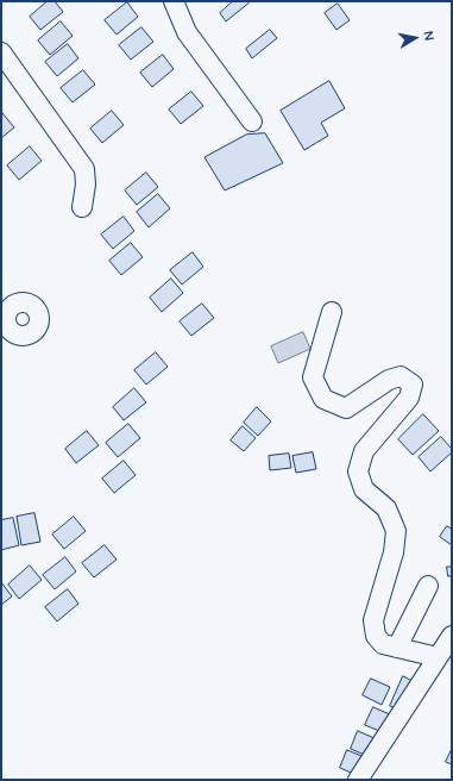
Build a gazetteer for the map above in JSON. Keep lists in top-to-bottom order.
{
  "north": "right"
}
